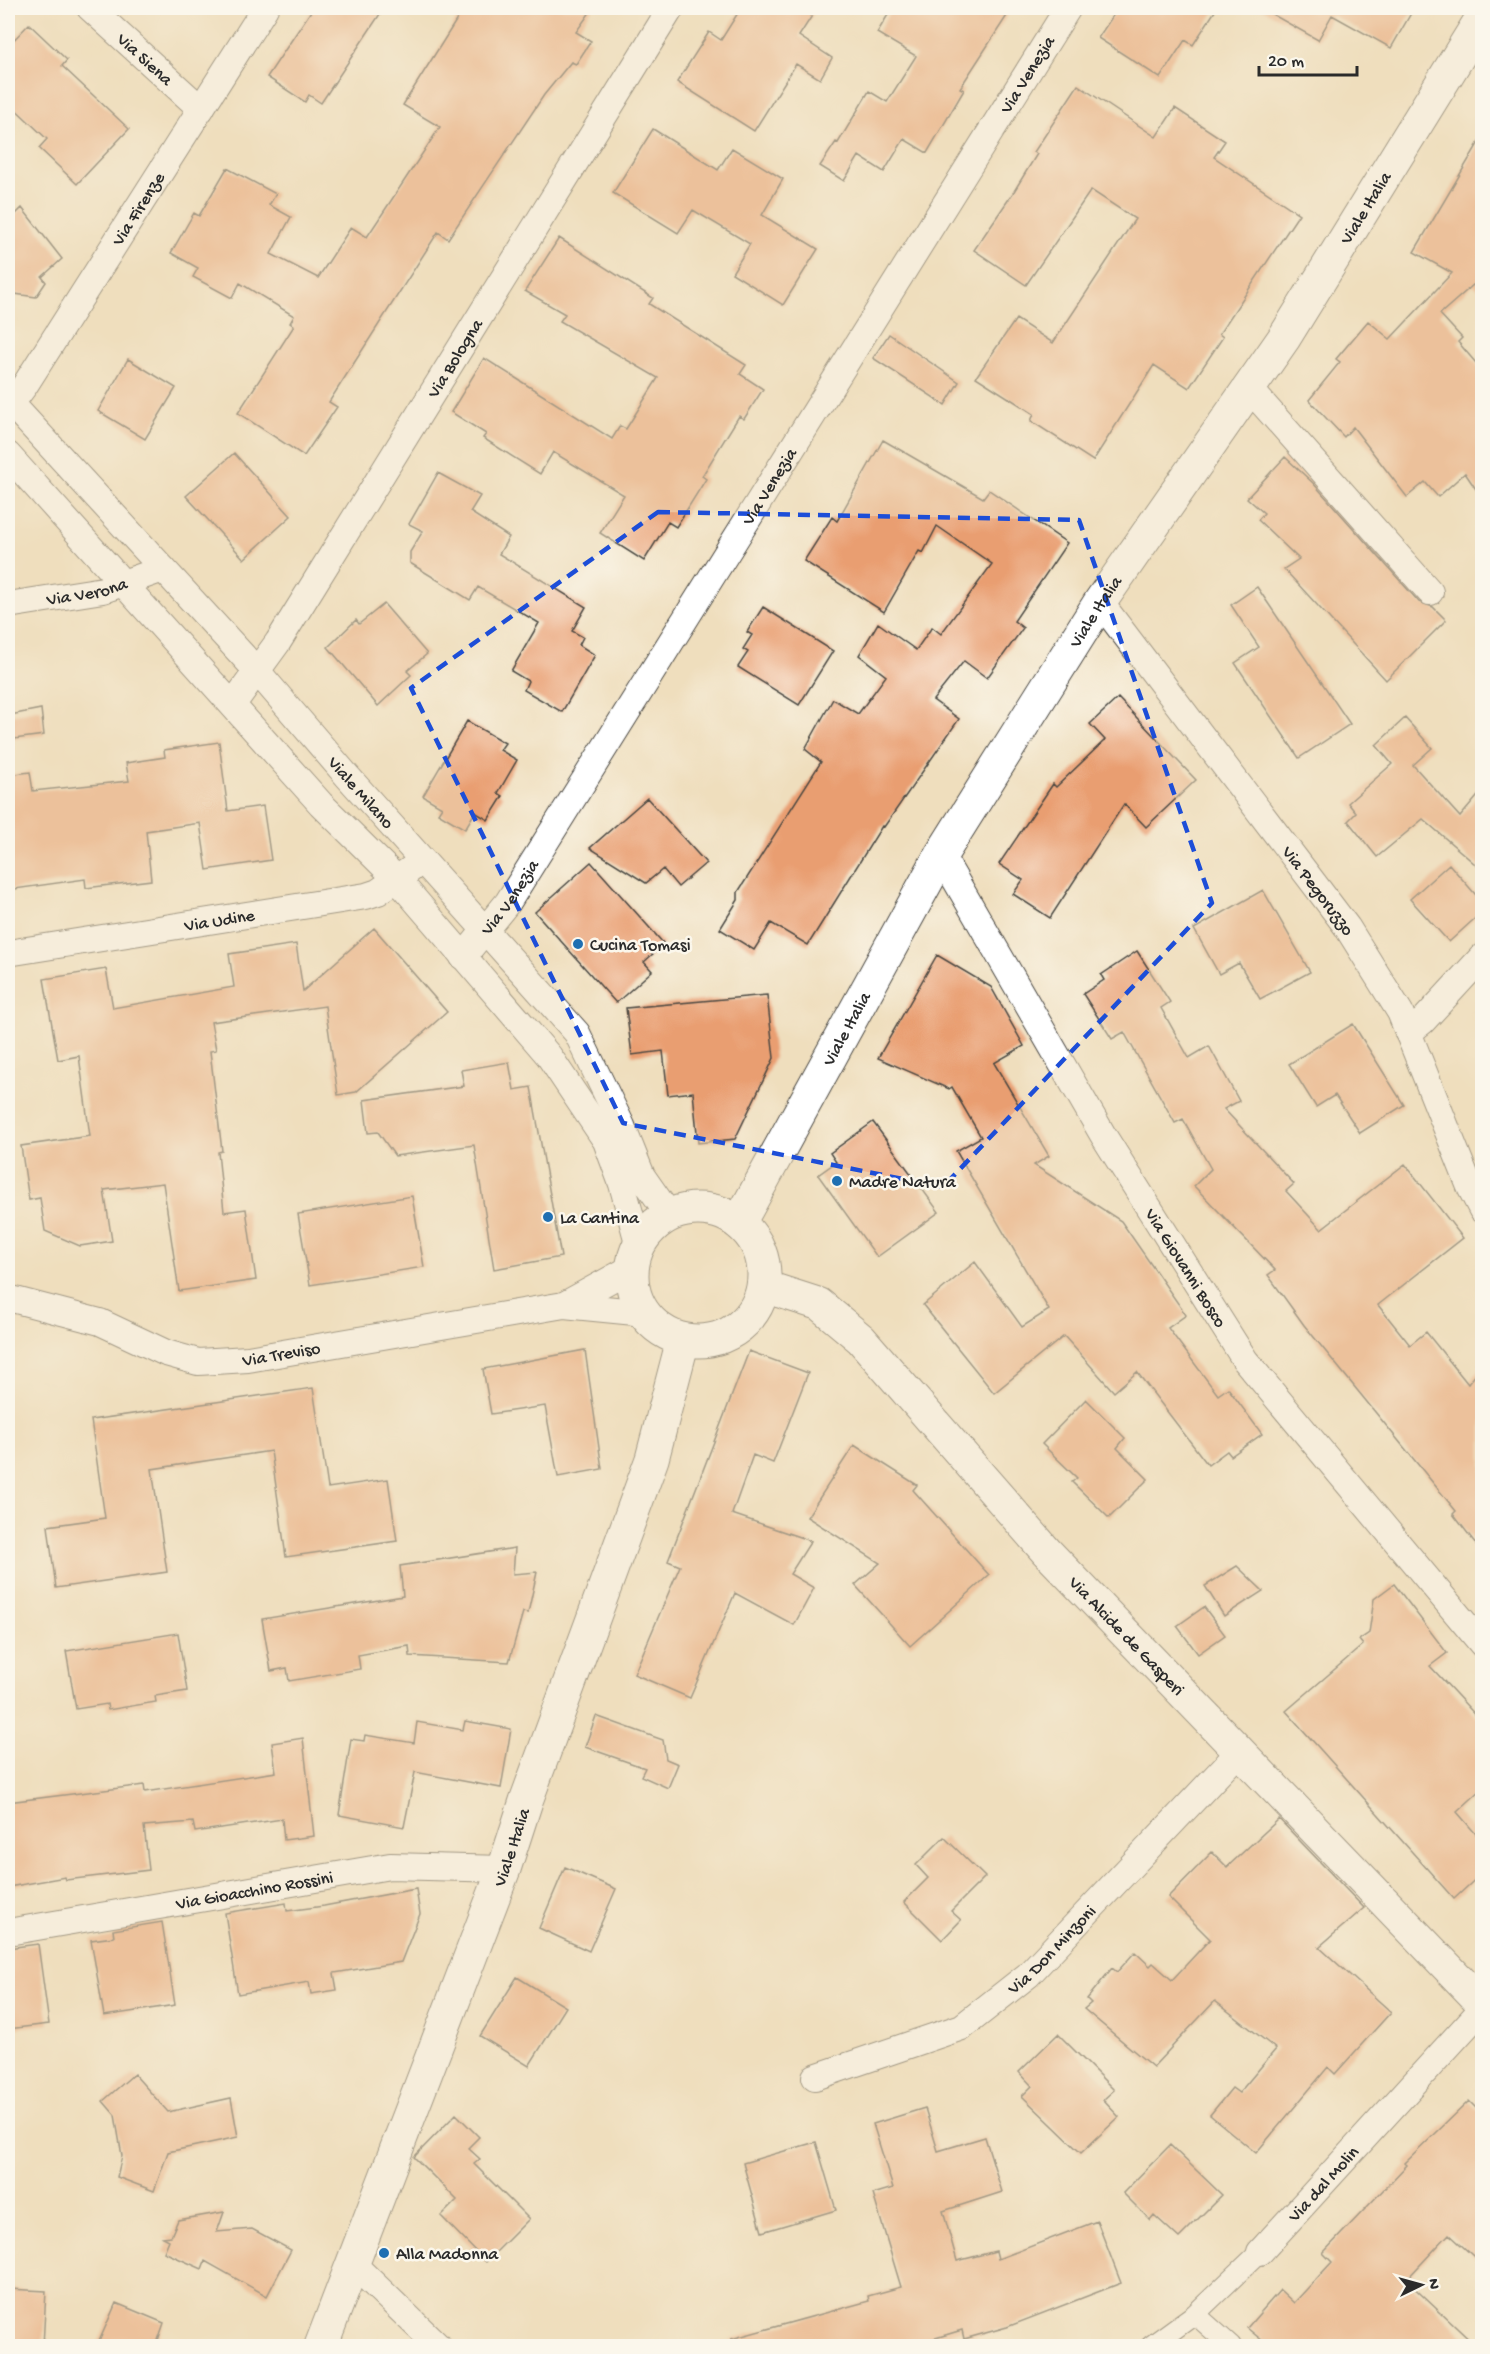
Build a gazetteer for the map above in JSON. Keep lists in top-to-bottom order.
{
  "streets": {
    "main road": ["Viale Italia"],
    "street": [
      "Via Siena",
      "Via Venezia",
      "Via Firenze",
      "Via Bologna",
      "Via Verona",
      "Viale Milano",
      "Via Pegoruzzo",
      "Via Udine",
      "Via Giovanni Bosco",
      "Via Treviso",
      "Via Alcide de Gasperi",
      "Via Gioacchino Rossini",
      "Via Don Minzoni",
      "Via dal Molin"
    ]
  },
  "crossings": [
    ["Via Siena", "Via Firenze"],
    ["Via Venezia", "Viale Milano"],
    ["Viale Italia", "Viale Milano"],
    ["Viale Italia", "Via Pegoruzzo"],
    ["Viale Italia", "Via Giovanni Bosco"],
    ["Viale Italia", "Via Treviso"],
    ["Viale Italia", "Via Alcide de Gasperi"],
    ["Viale Italia", "Via Gioacchino Rossini"],
    ["Via Firenze", "Viale Milano"],
    ["Via Bologna", "Viale Milano"],
    ["Via Verona", "Viale Milano"],
    ["Viale Milano", "Via Udine"],
    ["Viale Milano", "Via Treviso"],
    ["Viale Milano", "Via Alcide de Gasperi"],
    ["Via Treviso", "Via Alcide de Gasperi"],
    ["Via Alcide de Gasperi", "Via Don Minzoni"]
  ],
  "places": [
    "Cucina Tomasi",
    "Madre Natura",
    "La Cantina",
    "Alla Madonna"
  ],
  "scale_bar": "20 m",
  "north": "right"
}
